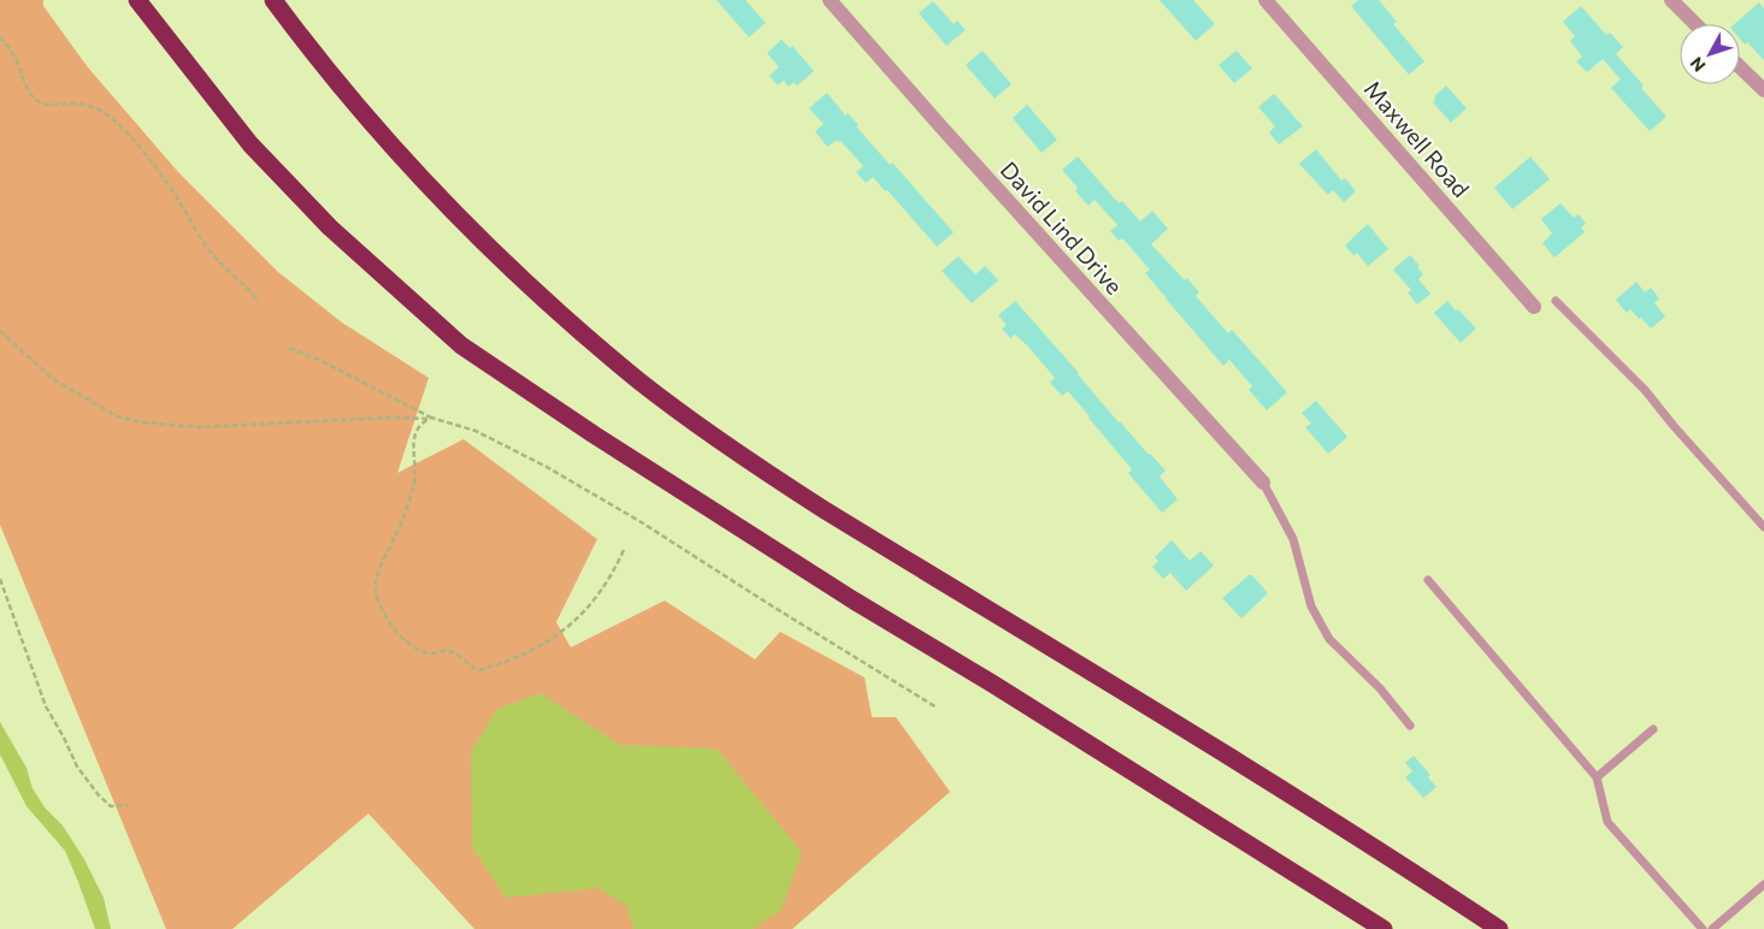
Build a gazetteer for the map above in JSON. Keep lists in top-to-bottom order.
{
  "streets": {
    "street": ["Maxwell Road", "David Lind Drive"]
  },
  "north": "bottom left"
}
